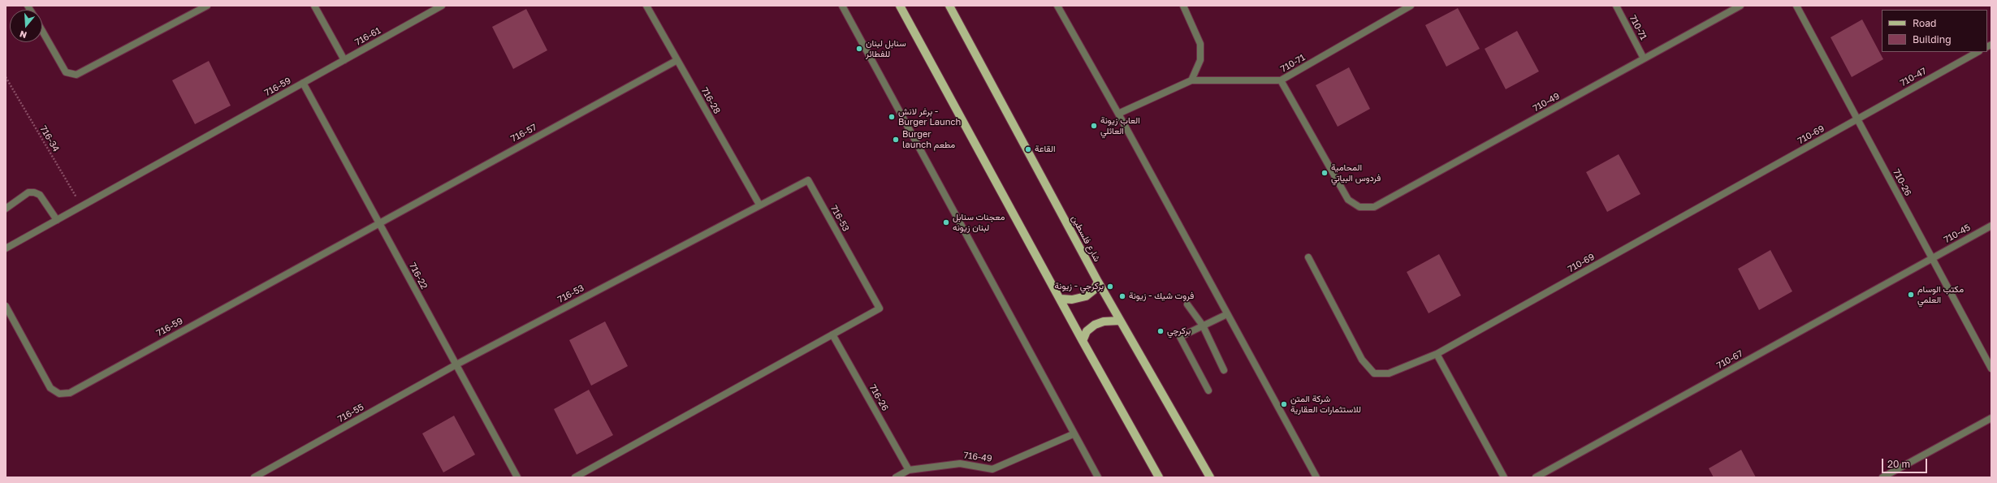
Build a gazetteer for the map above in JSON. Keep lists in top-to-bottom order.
{
  "streets": {
    "main road": ["شارع فلسطين"],
    "street": [
      "710-71",
      "716-61",
      "710-47",
      "716-59",
      "716-28",
      "710-49",
      "716-57",
      "710-69",
      "710-26",
      "716-53",
      "710-45",
      "716-22",
      "710-67",
      "716-26",
      "716-55",
      "716-49"
    ],
    "path": ["716-34"]
  },
  "crossings": [
    ["710-71", "710-49"],
    ["716-61", "716-59"],
    ["716-61", "716-22"],
    ["710-47", "710-69"],
    ["710-47", "710-26"],
    ["716-59", "716-57"],
    ["716-59", "716-34"],
    ["716-59", "716-22"],
    ["716-28", "716-57"],
    ["716-28", "716-53"],
    ["716-57", "716-22"],
    ["710-69", "710-26"],
    ["710-26", "710-45"],
    ["710-26", "710-67"],
    ["716-53", "716-22"],
    ["716-53", "716-26"],
    ["716-53", "716-55"],
    ["710-45", "710-67"],
    ["716-22", "716-55"],
    ["716-26", "716-49"]
  ],
  "places": [
    "سنابل لبنان للفطائر",
    "برغر لانش - Burger Launch",
    "العاب زيونة العائلي",
    "Burger launch مطعم",
    "القاعة",
    "المحامية فردوس البياتي",
    "معجنات سنابل لبنان زيونه",
    "بركرجي - زيونة",
    "مكتب الوسام العلمي",
    "فروت شيك - زيونة",
    "بركرچي",
    "شركة المتن للاستثمارات العقارية"
  ],
  "legend": ["Road", "Building"],
  "scale_bar": "20 m",
  "north": "bottom"
}
